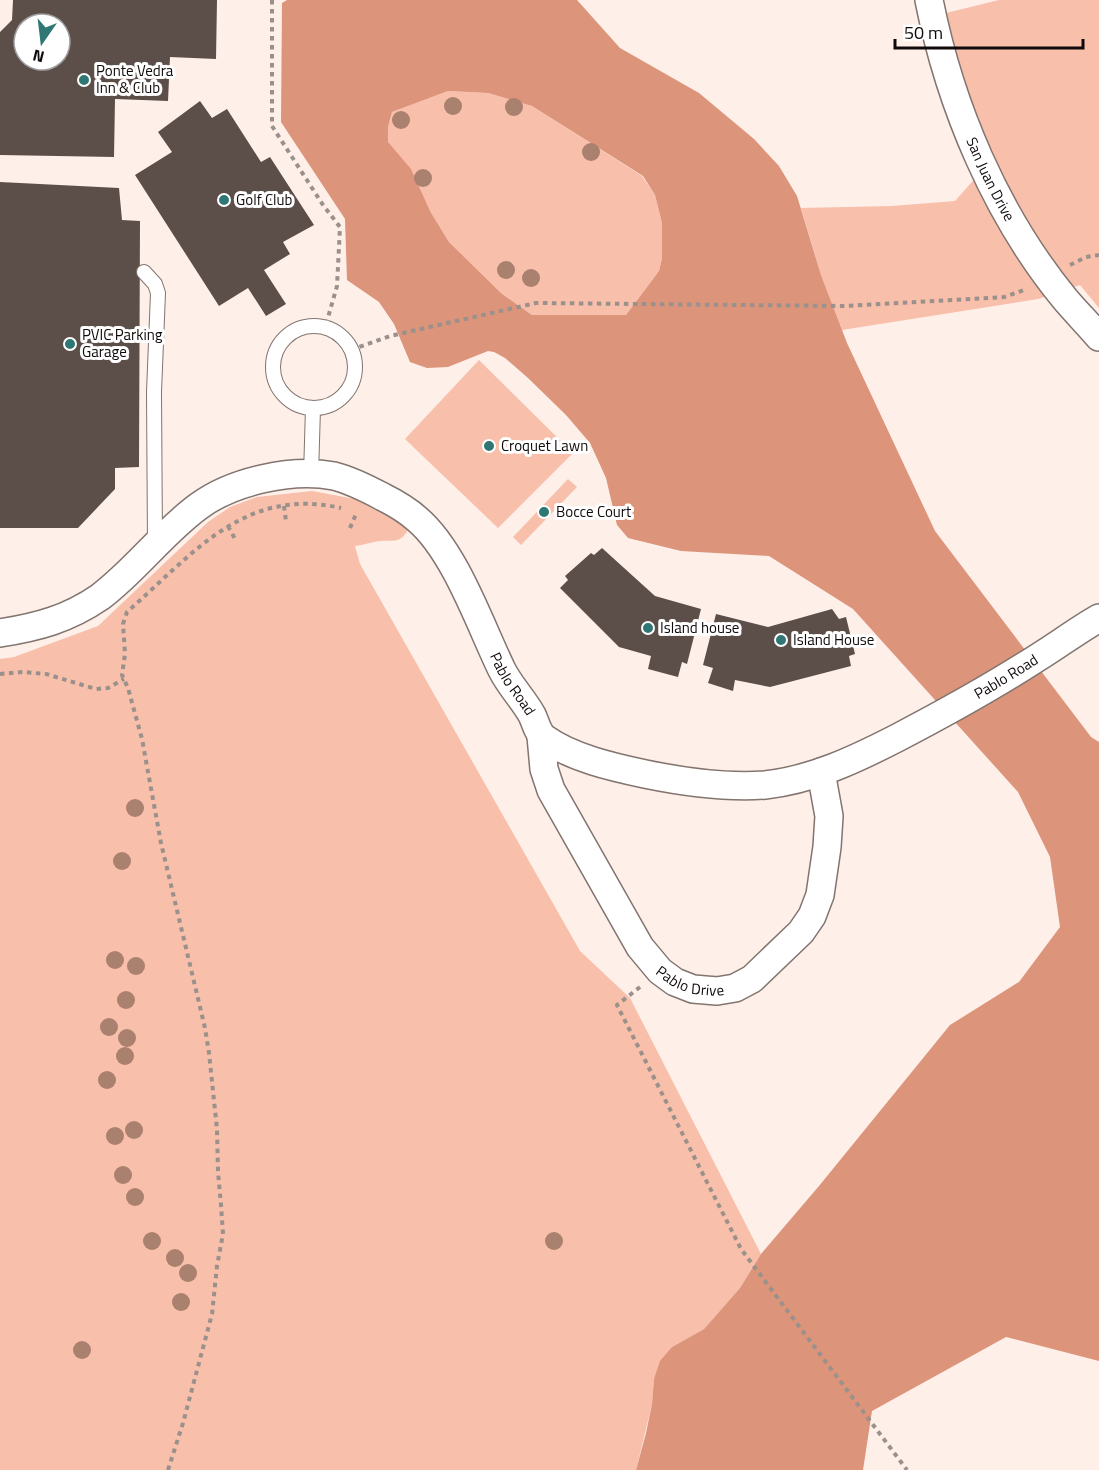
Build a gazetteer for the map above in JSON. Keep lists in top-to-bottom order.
{
  "streets": {
    "street": ["San Juan Drive", "Pablo Road", "Pablo Drive"]
  },
  "crossings": [
    ["Pablo Road", "Pablo Drive"]
  ],
  "places": [
    "Ponte Vedra Inn & Club",
    "Golf Club",
    "PVIC Parking Garage",
    "Croquet Lawn",
    "Bocce Court",
    "Island house",
    "Island House"
  ],
  "scale_bar": "50 m",
  "north": "bottom"
}
